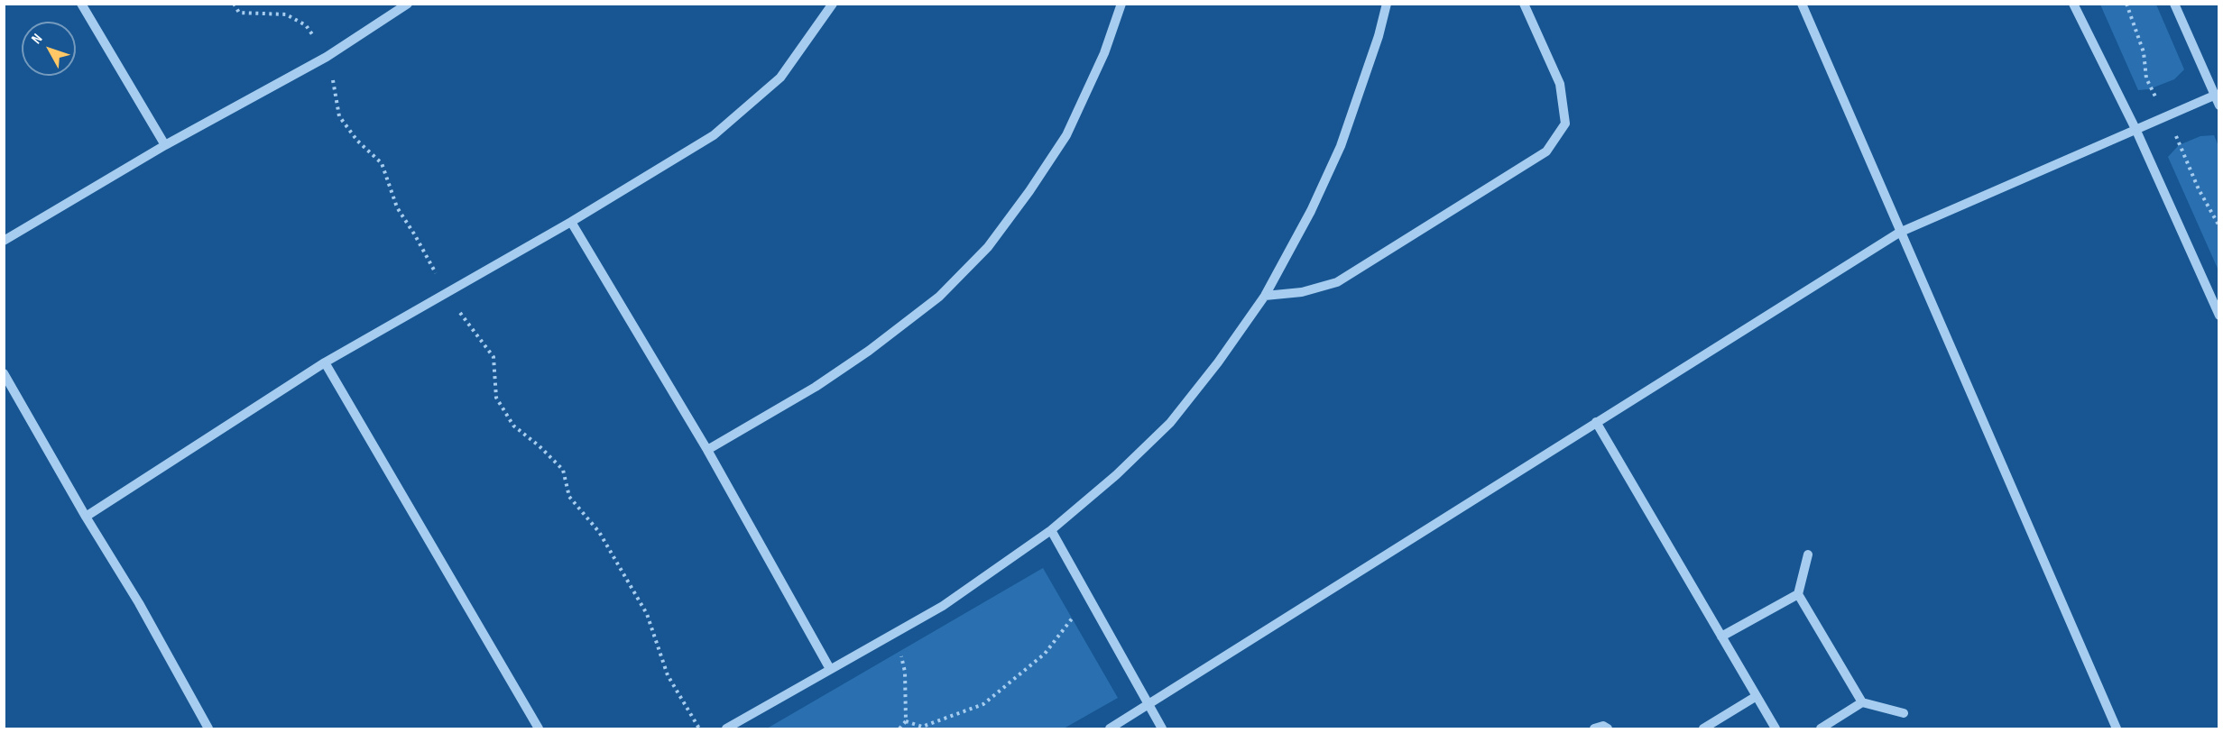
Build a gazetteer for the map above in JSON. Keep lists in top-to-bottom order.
{
  "north": "top left"
}
